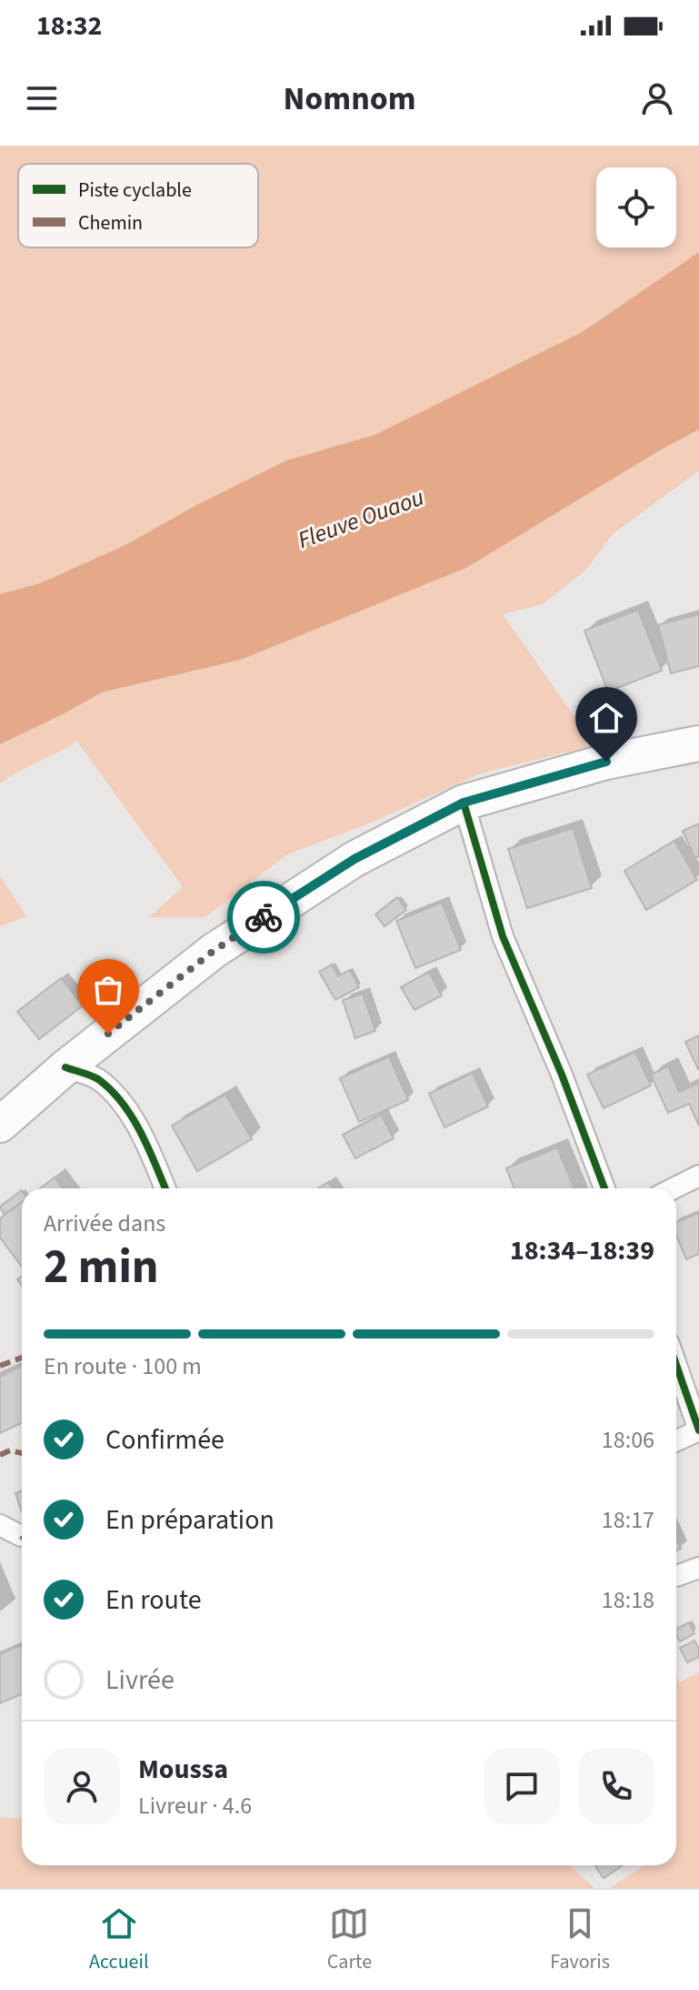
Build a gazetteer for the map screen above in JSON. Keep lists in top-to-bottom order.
{
  "water": ["Fleuve Ouaou"],
  "legend": ["Piste cyclable", "Chemin"],
  "page": {
    "status": "18:32",
    "header": "Nomnom",
    "heading": ["2 min", "Arrivée dans", "18:34–18:39"],
    "panel": ["Moussa", "Livreur · 4.6"],
    "bar": "En route · 100 m",
    "list": [
      ["Confirmée", "18:06"],
      ["En préparation", "18:17"],
      ["En route", "18:18"],
      "Livrée"
    ],
    "tabs": ["Accueil", "Carte", "Favoris"]
  }
}
